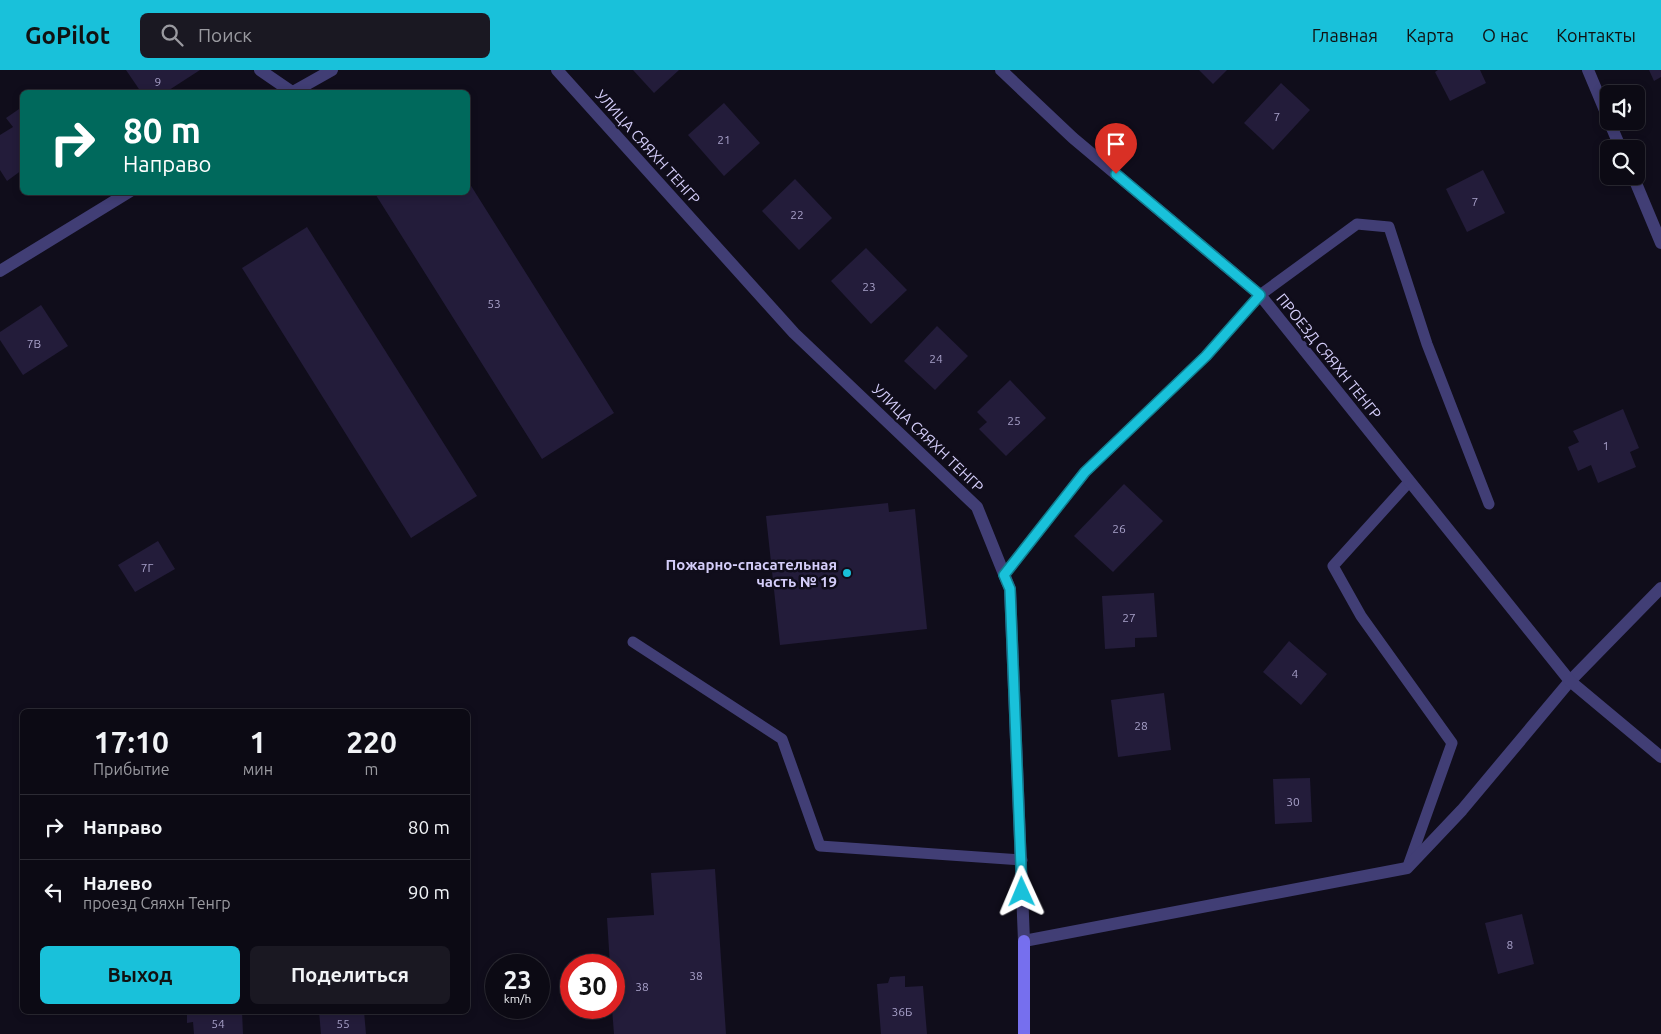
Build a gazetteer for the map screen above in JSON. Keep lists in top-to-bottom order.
{
  "streets": {
    "street": ["УЛИЦА СЯЯХН ТЕНГР", "ПРОЕЗД СЯЯХН ТЕНГР"]
  },
  "places": ["Пожарно-спасательная часть № 19"],
  "house_numbers": [
    "9",
    "7",
    "21",
    "7",
    "22",
    "23",
    "53",
    "7В",
    "24",
    "25",
    "1",
    "26",
    "7Г",
    "27",
    "4",
    "28",
    "30",
    "8",
    "38",
    "38",
    "36Б",
    "54",
    "55"
  ],
  "page": {
    "header": "GoPilot",
    "search": "Поиск",
    "nav": [
      "Главная",
      "Карта",
      "О нас",
      "Контакты"
    ],
    "turn": ["80 m", "Направо"],
    "eta": [
      "17:10",
      "Прибытие",
      "1",
      "мин",
      "220",
      "m"
    ],
    "list": [
      {
        "name": "Направо",
        "value": "80 m"
      },
      {
        "name": "Налево",
        "note": "проезд Сяяхн Тенгр",
        "value": "90 m"
      }
    ],
    "buttons": ["Выход", "Поделиться"],
    "speed": "23 km/h",
    "limit": "30"
  }
}
